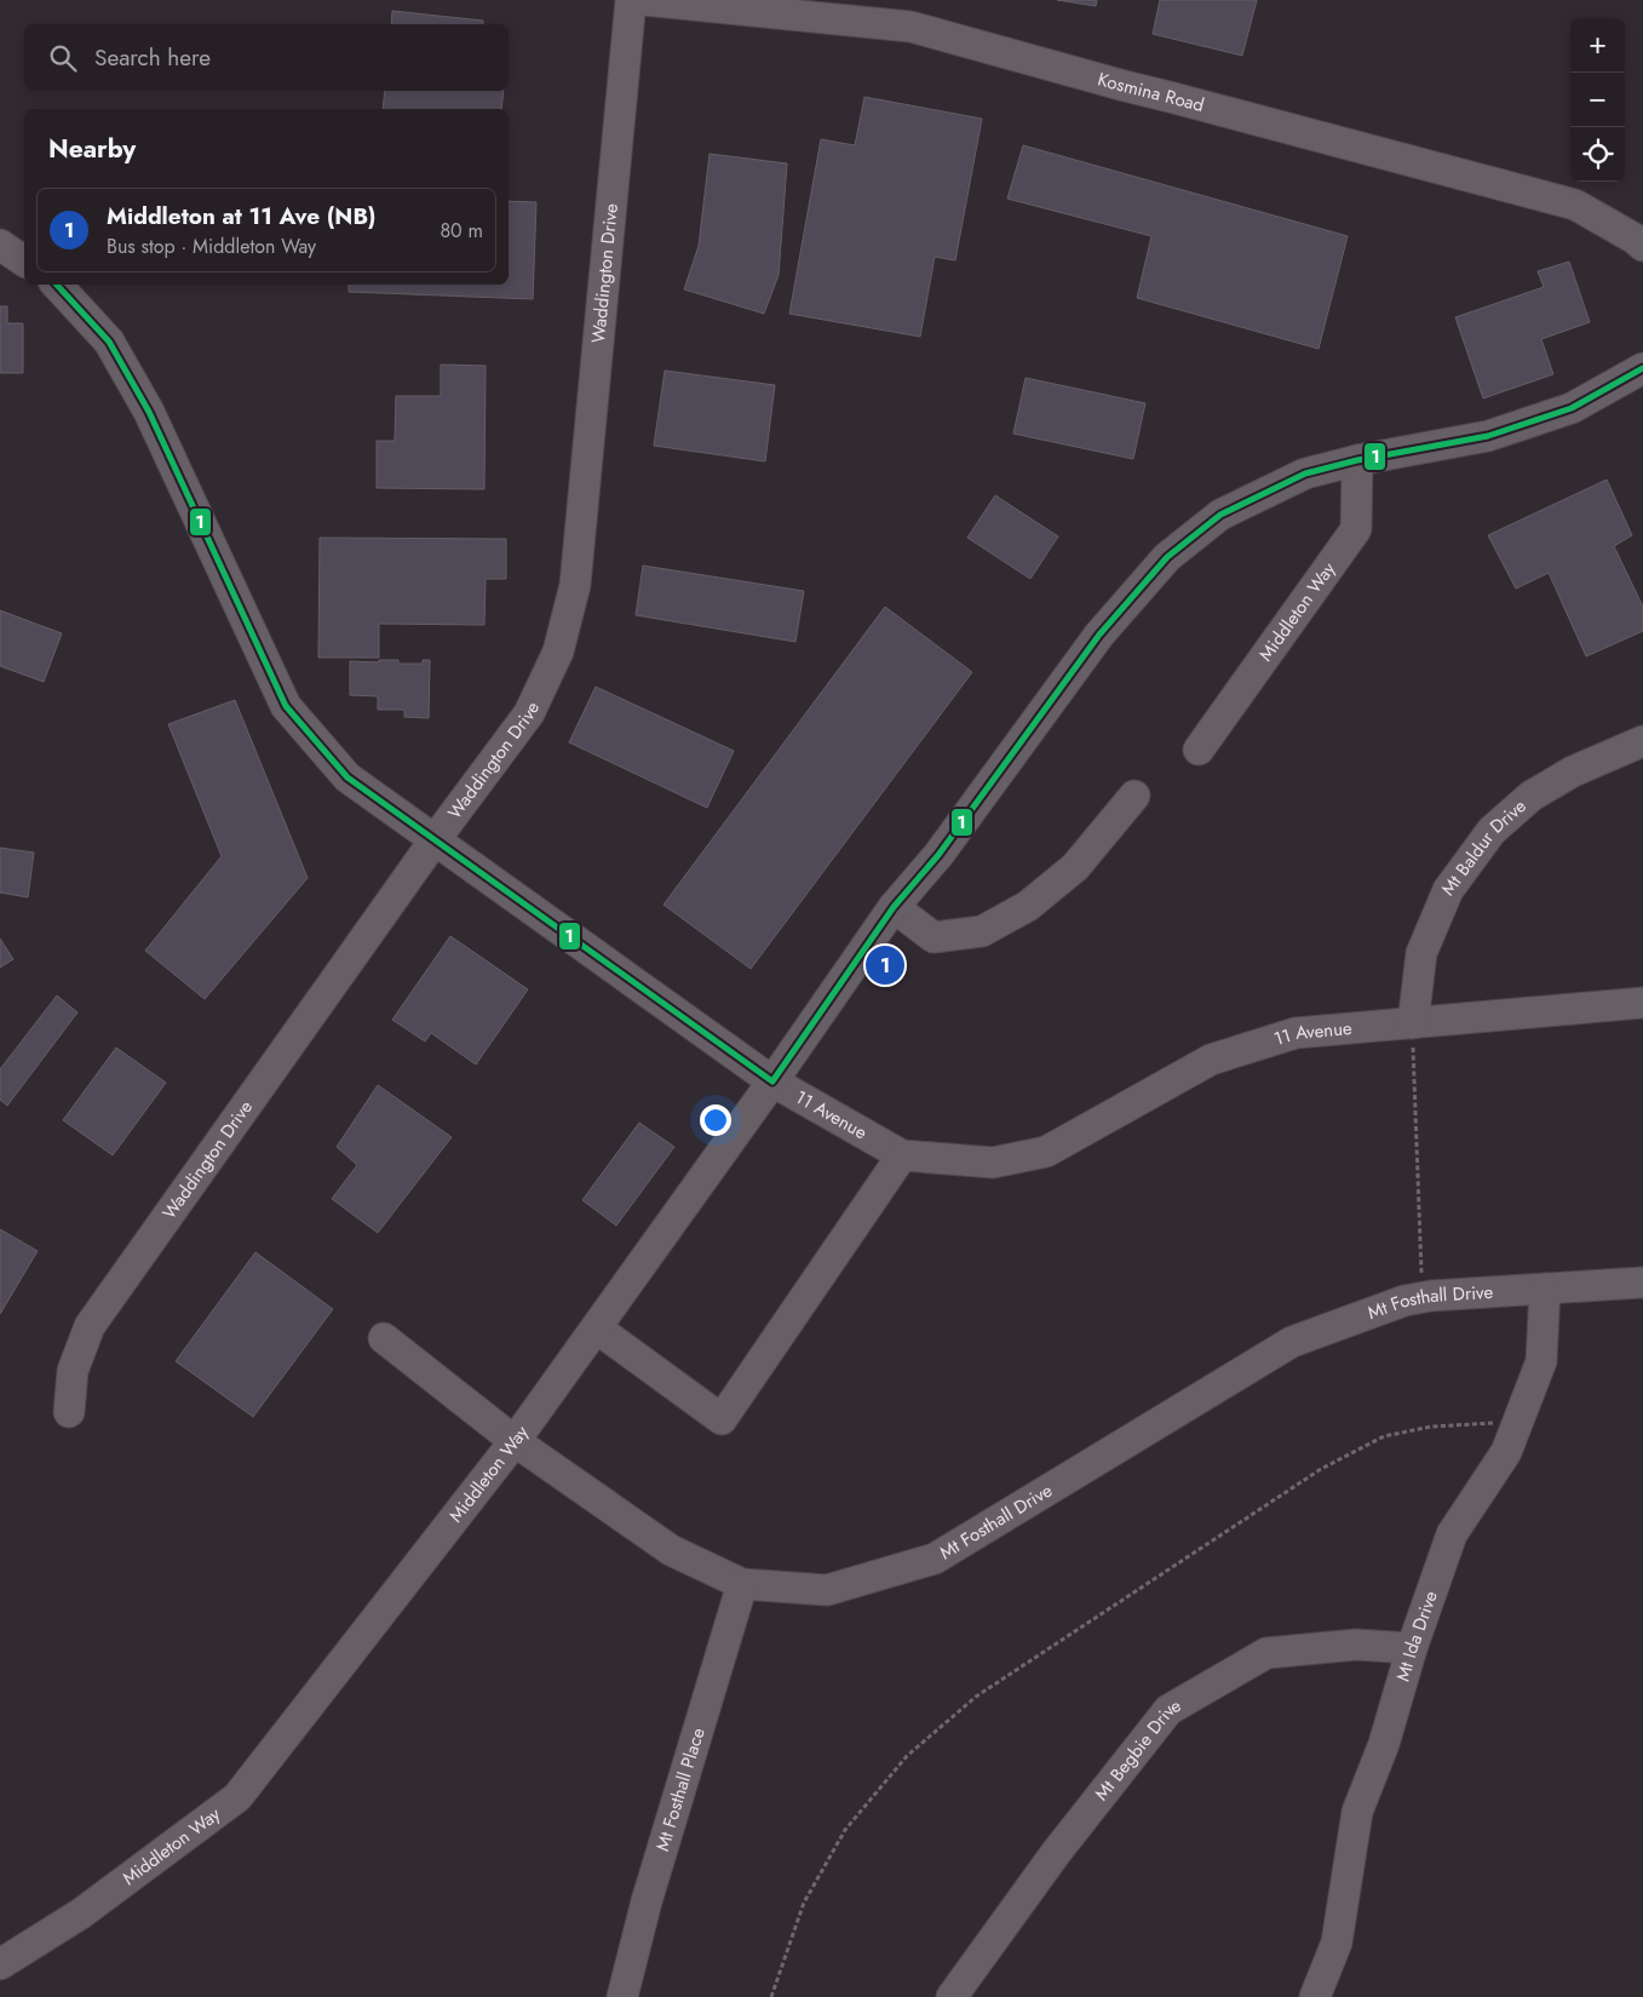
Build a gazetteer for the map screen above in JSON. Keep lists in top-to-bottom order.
{
  "streets": {
    "street": [
      "Kosmina Road",
      "Waddington Drive",
      "Middleton Way",
      "Mt Baldur Drive",
      "11 Avenue",
      "Mt Fosthall Drive",
      "Mt Ida Drive",
      "Mt Begbie Drive",
      "Mt Fosthall Place"
    ]
  },
  "crossings": [
    ["Waddington Drive", "11 Avenue"],
    ["Middleton Way", "11 Avenue"],
    ["Middleton Way", "Mt Fosthall Drive"],
    ["Mt Baldur Drive", "11 Avenue"],
    ["Mt Fosthall Drive", "Mt Ida Drive"],
    ["Mt Fosthall Drive", "Mt Fosthall Place"],
    ["Mt Ida Drive", "Mt Begbie Drive"]
  ],
  "lines": ["transit line 1"],
  "page": {
    "map_buttons": ["+", "−"],
    "search": "Search here",
    "heading": "Nearby",
    "list": [
      {
        "mark": "1",
        "name": "Middleton at 11 Ave (NB)",
        "note": "Bus stop · Middleton Way",
        "value": "80 m"
      }
    ],
    "pins": "1"
  }
}
